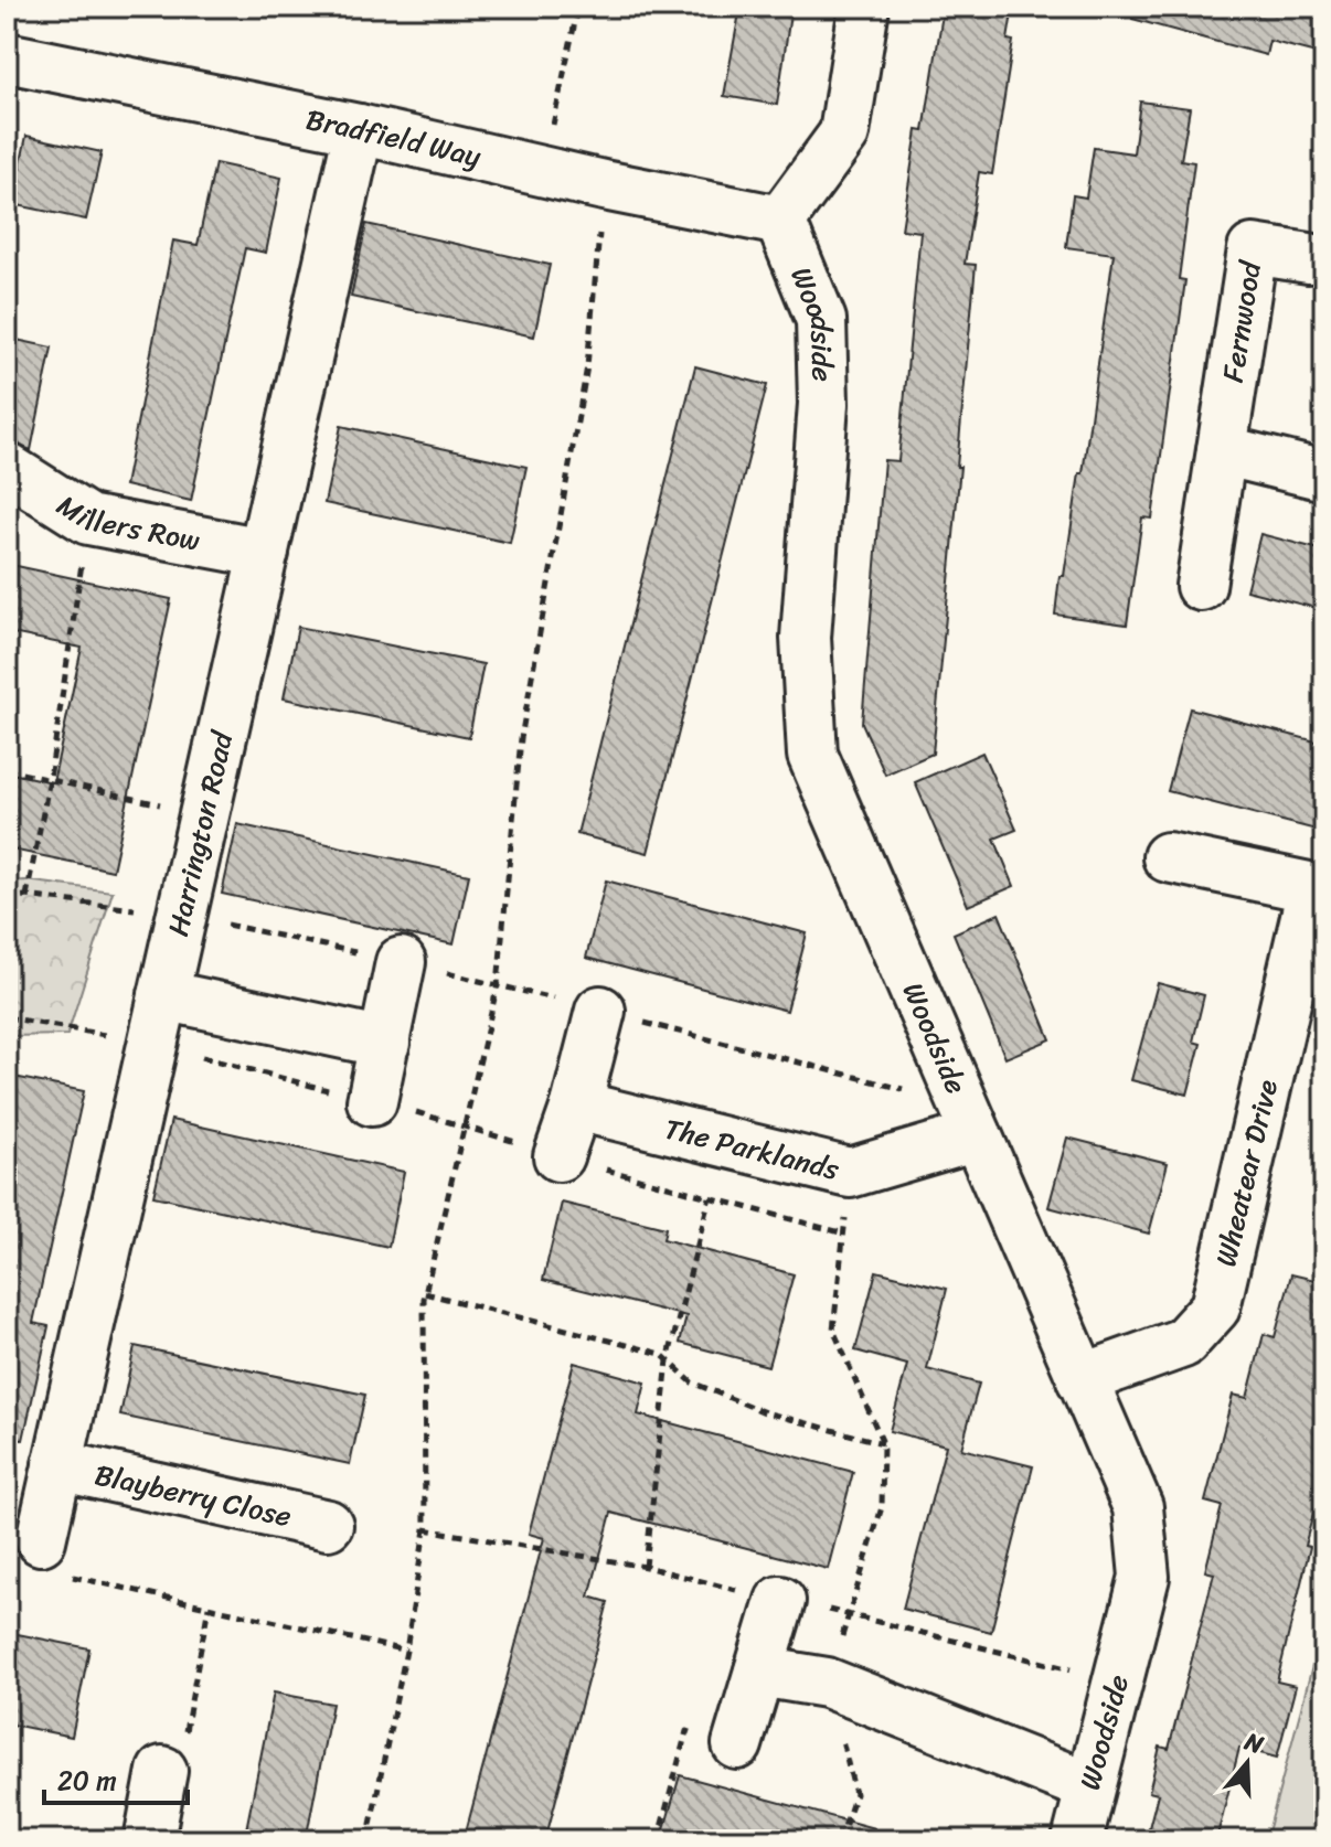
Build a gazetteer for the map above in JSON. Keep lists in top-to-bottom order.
{
  "streets": {
    "street": [
      "Bradfield Way",
      "Fernwood",
      "Woodside",
      "Millers Row",
      "Harrington Road",
      "The Parklands",
      "Wheatear Drive",
      "Blayberry Close"
    ]
  },
  "crossings": [
    ["Bradfield Way", "Woodside"],
    ["Bradfield Way", "Harrington Road"],
    ["Woodside", "The Parklands"],
    ["Woodside", "Wheatear Drive"],
    ["Millers Row", "Harrington Road"],
    ["Harrington Road", "Blayberry Close"]
  ],
  "scale_bar": "20 m",
  "north": "top"
}
